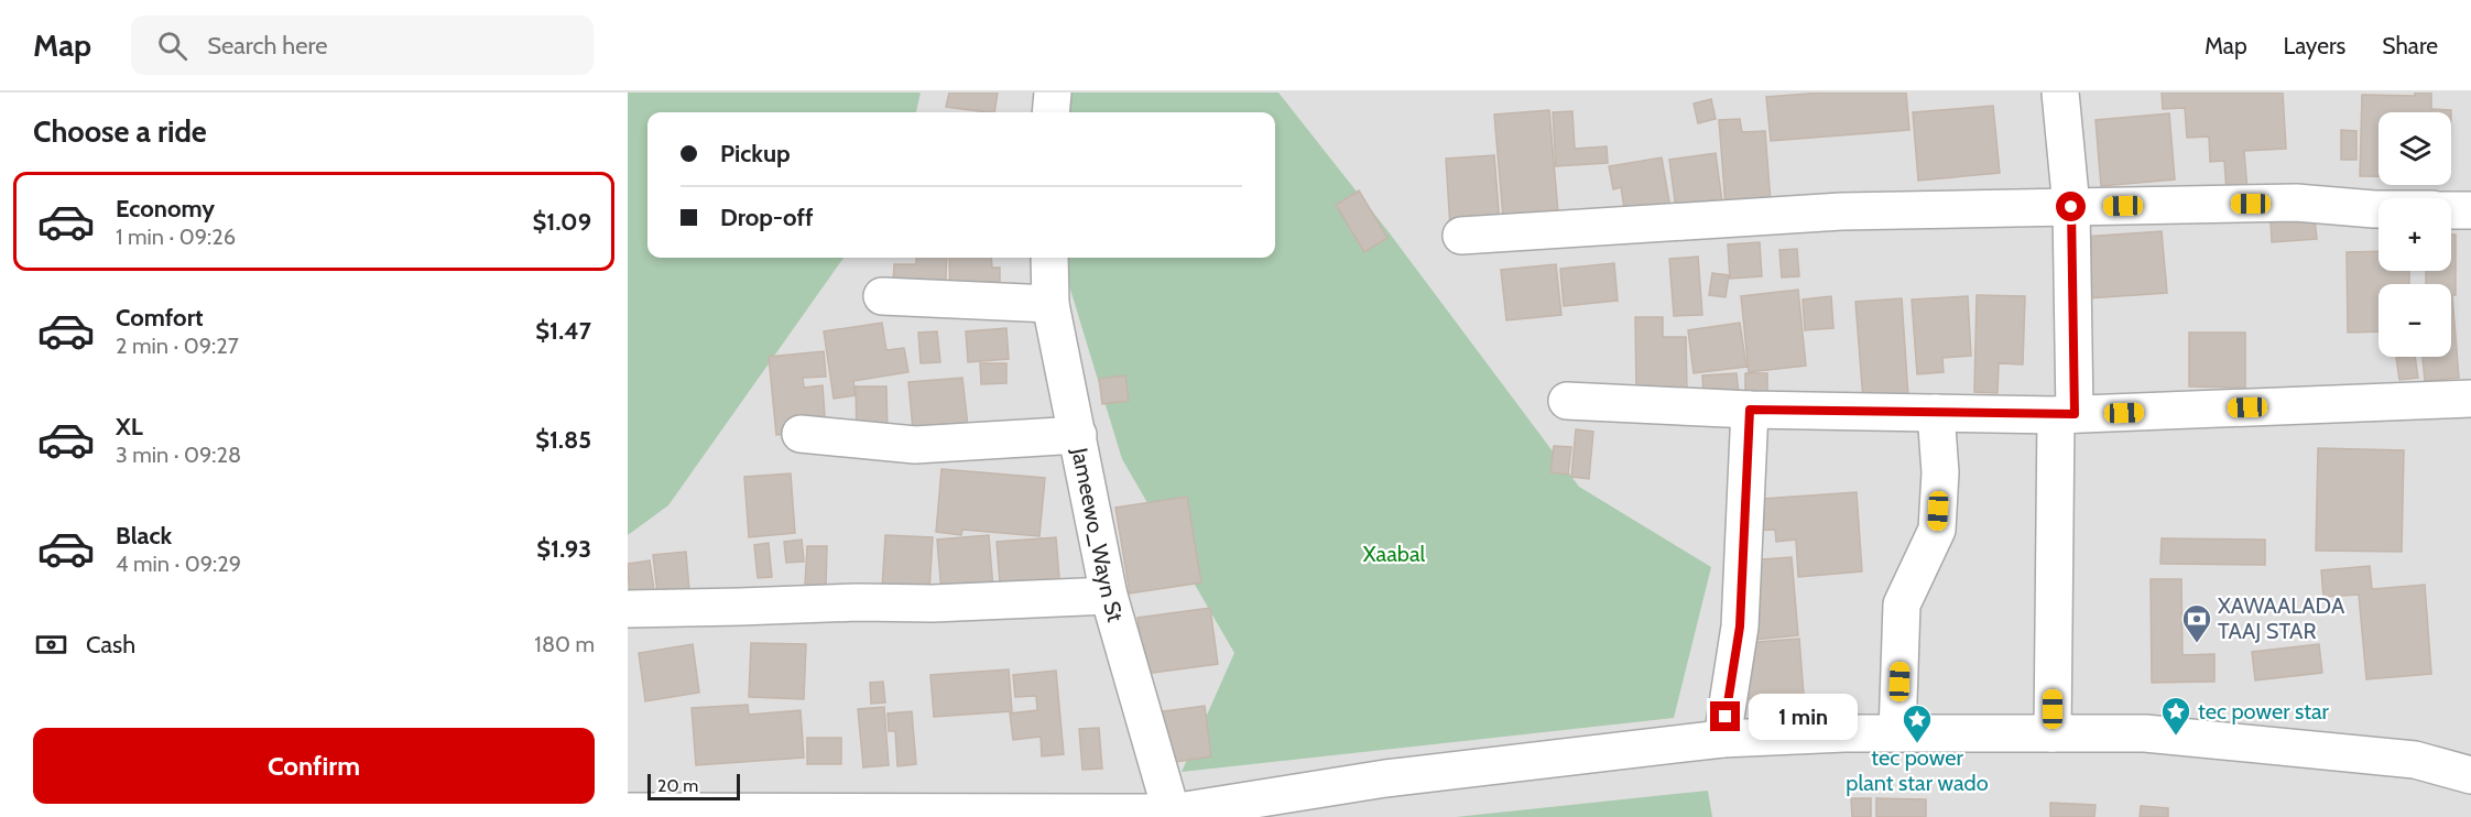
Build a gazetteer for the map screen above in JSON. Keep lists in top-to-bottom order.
{
  "streets": {
    "street": ["Jameewo_Wayn St"]
  },
  "parks": ["Xaabal"],
  "places": {
    "bank": ["XAWAALADA TAAJ STAR"],
    "place": ["tec power star", "tec power plant star wado"]
  },
  "scale_bar": "20 m",
  "page": {
    "header": "Map",
    "search": "Search here",
    "nav": ["Map", "Layers", "Share"],
    "heading": "Choose a ride",
    "map_buttons": ["+", "−"],
    "banner": ["Pickup", "Drop-off"],
    "list": [
      {
        "name": "Economy",
        "note": "1 min · 09:26",
        "value": "$1.09"
      },
      {
        "name": "Comfort",
        "note": "2 min · 09:27",
        "value": "$1.47"
      },
      {
        "name": "XL",
        "note": "3 min · 09:28",
        "value": "$1.85"
      },
      {
        "name": "Black",
        "note": "4 min · 09:29",
        "value": "$1.93"
      }
    ],
    "pay": ["Cash", "180 m"],
    "bubble": "1 min",
    "buttons": "Confirm",
    "scale": "20 m"
  }
}
